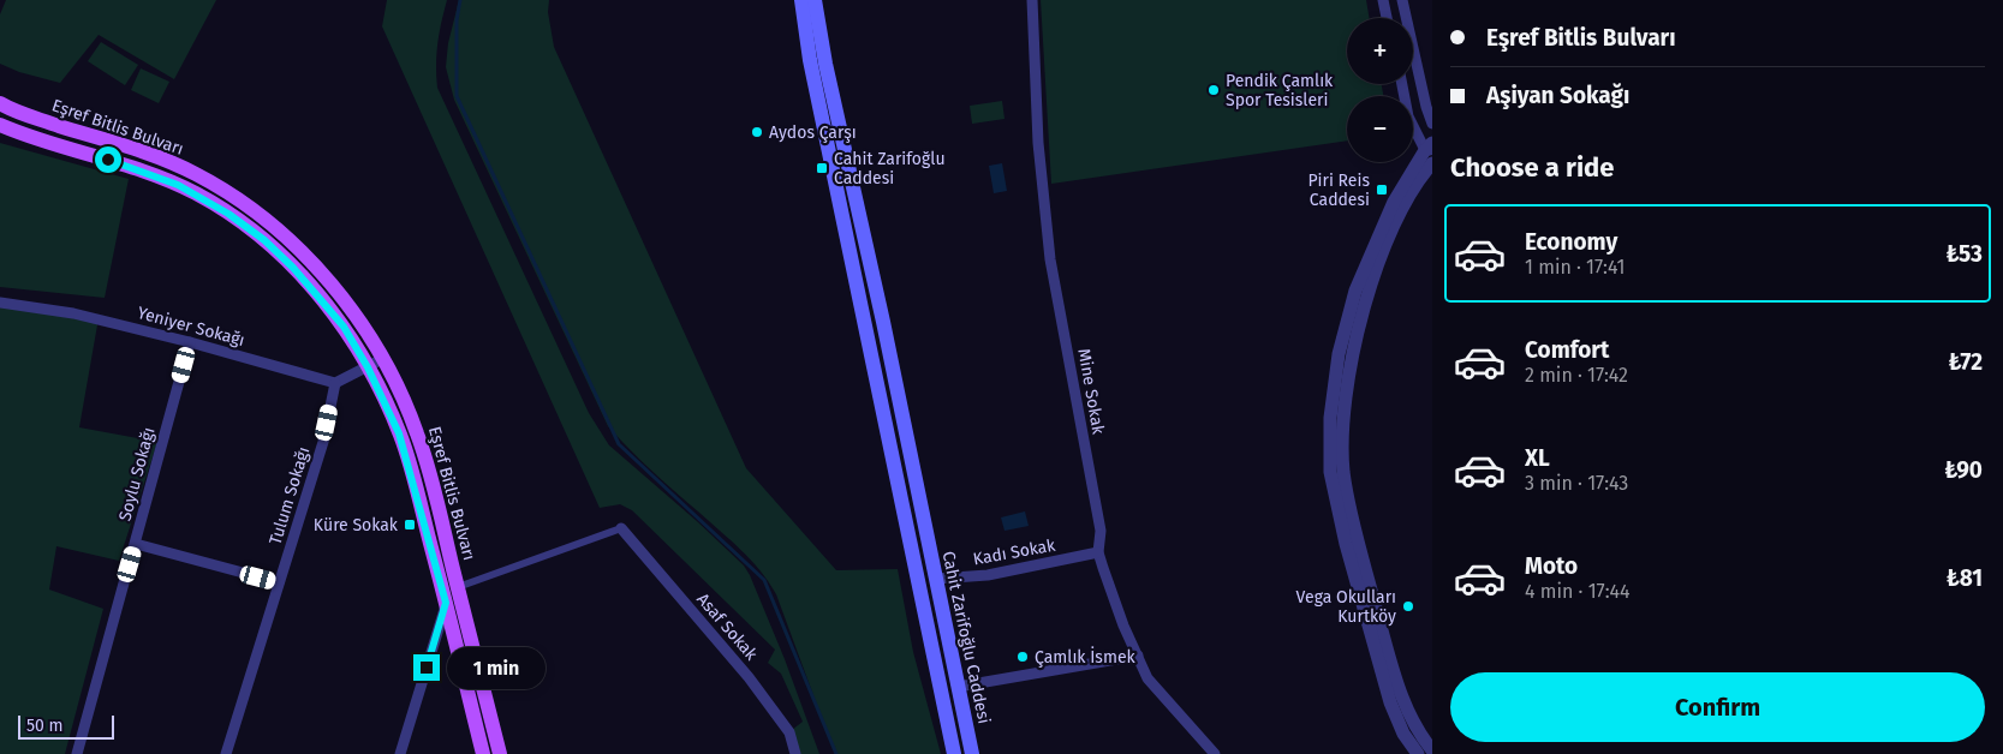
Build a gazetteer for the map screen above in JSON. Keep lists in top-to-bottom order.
{
  "streets": {
    "main road": ["Eşref Bitlis Bulvarı", "Cahit Zarifoğlu Caddesi"],
    "street": [
      "Yeniyer Sokağı",
      "Mine Sokak",
      "Soylu Sokağı",
      "Tulum Sokağı",
      "Kadı Sokak",
      "Asaf Sokak"
    ]
  },
  "crossings": [
    ["Yeniyer Sokağı", "Soylu Sokağı"],
    ["Yeniyer Sokağı", "Tulum Sokağı"],
    ["Mine Sokak", "Kadı Sokak"],
    ["Kadı Sokak", "Cahit Zarifoğlu Caddesi"]
  ],
  "places": {
    "other": [
      "Pendik Çamlık Spor Tesisleri",
      "Aydos Çarşı",
      "Vega Okulları Kurtköy",
      "Çamlık İsmek"
    ],
    "transit": ["Cahit Zarifoğlu Caddesi", "Piri Reis Caddesi", "Küre Sokak"]
  },
  "scale_bar": "50 m",
  "page": {
    "banner": ["Eşref Bitlis Bulvarı", "Aşiyan Sokağı"],
    "map_buttons": ["+", "−"],
    "heading": "Choose a ride",
    "list": [
      {
        "name": "Economy",
        "note": "1 min · 17:41",
        "value": "₺53"
      },
      {
        "name": "Comfort",
        "note": "2 min · 17:42",
        "value": "₺72"
      },
      {
        "name": "XL",
        "note": "3 min · 17:43",
        "value": "₺90"
      },
      {
        "name": "Moto",
        "note": "4 min · 17:44",
        "value": "₺81"
      }
    ],
    "bubble": "1 min",
    "buttons": "Confirm",
    "scale": "50 m"
  }
}
